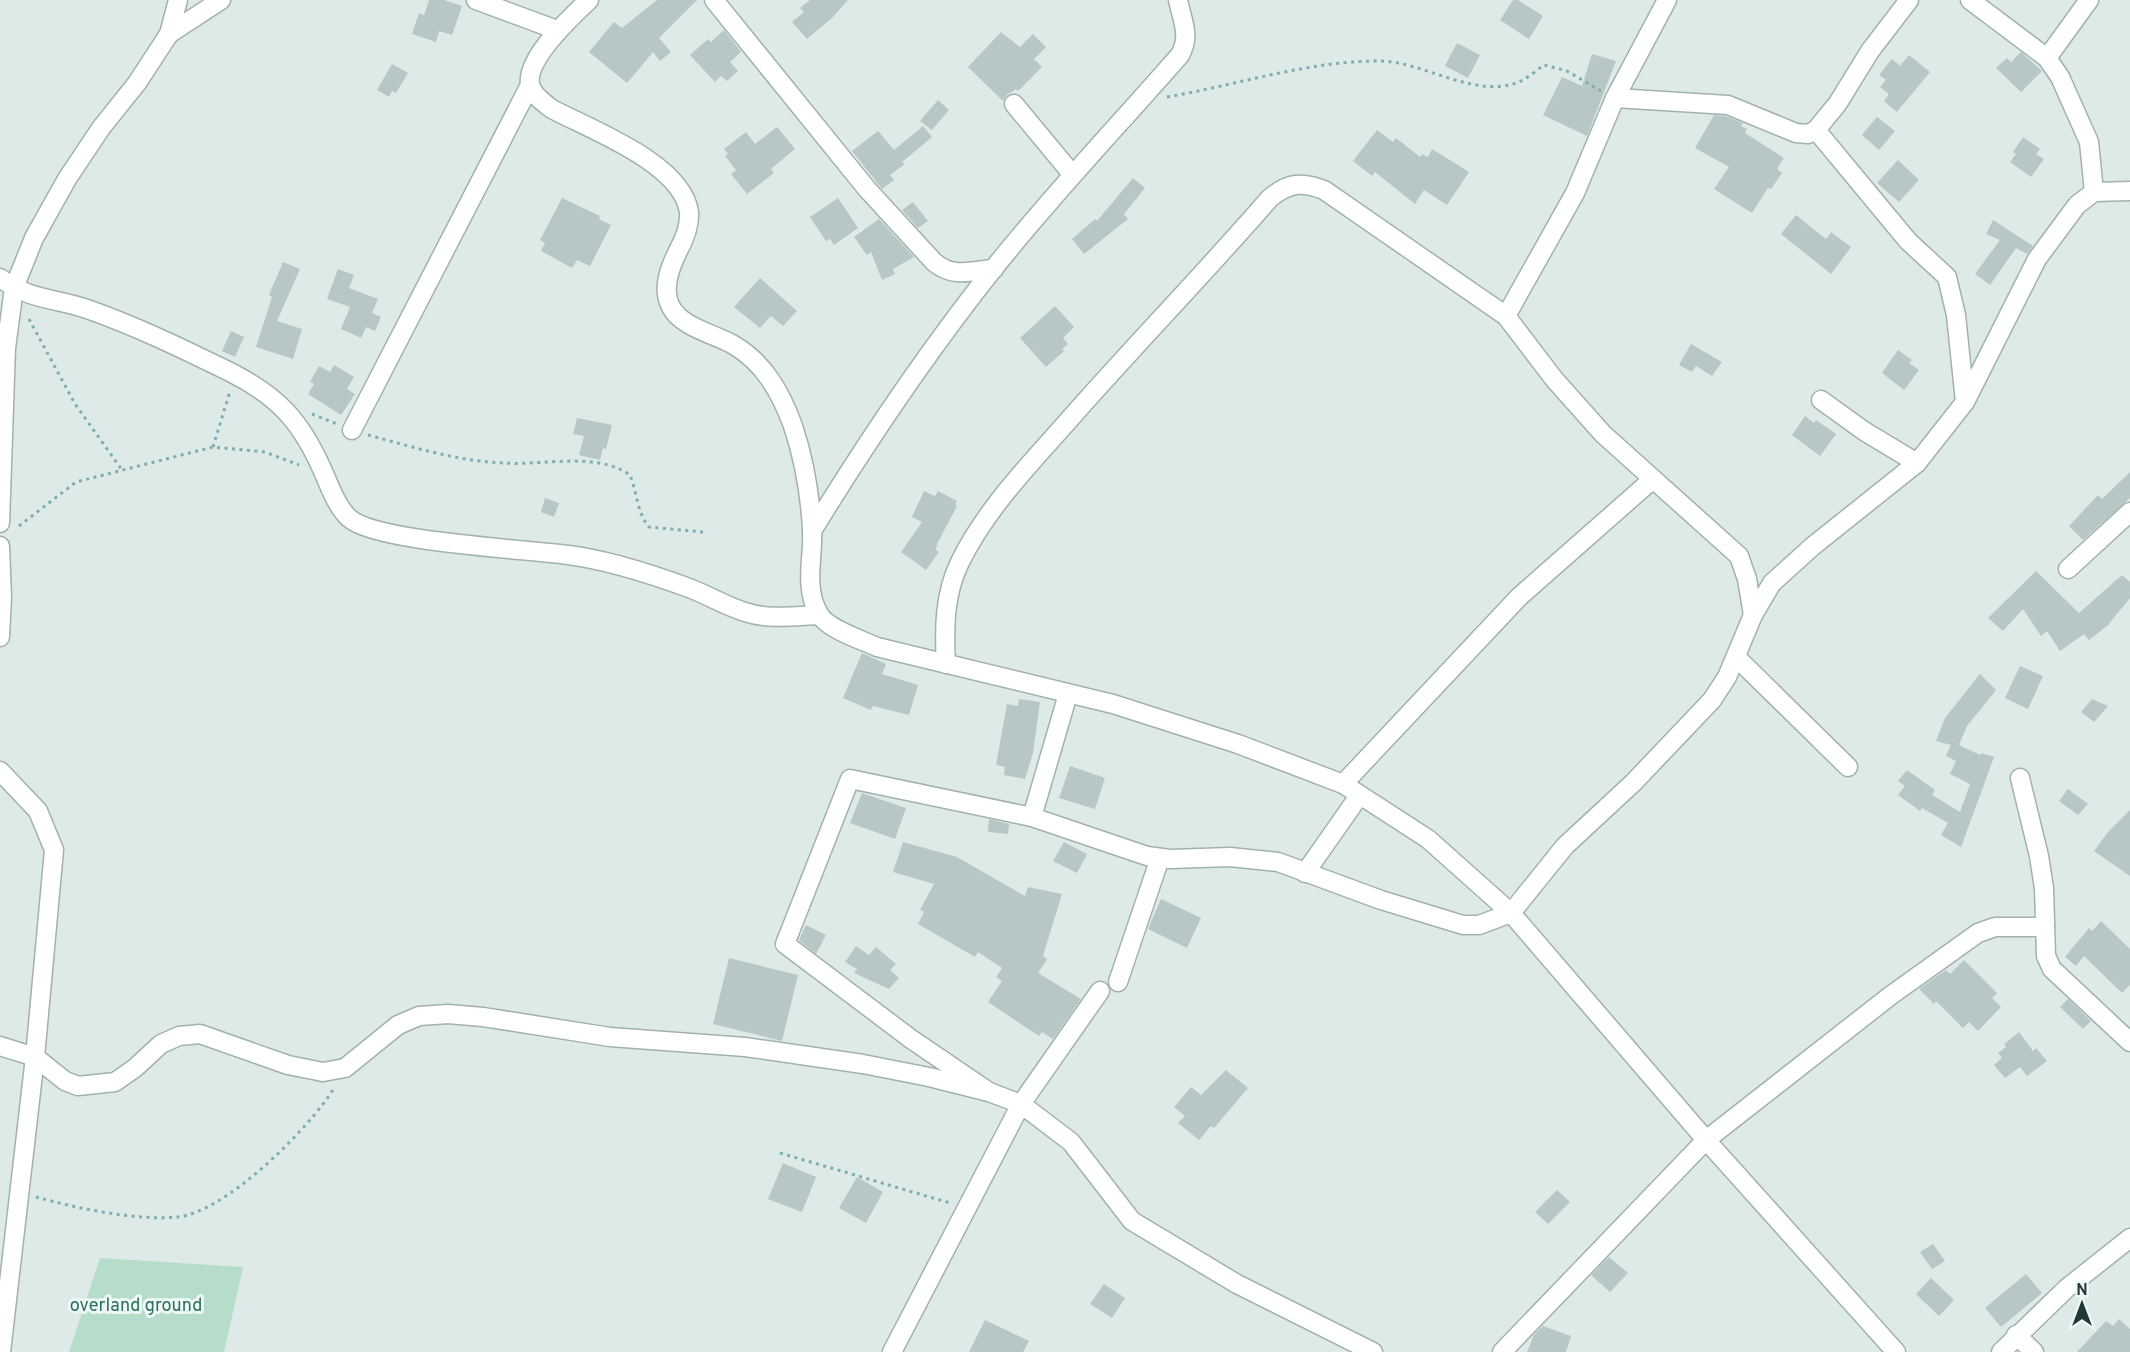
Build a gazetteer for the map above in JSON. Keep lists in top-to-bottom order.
{
  "parks": ["overland ground"],
  "north": "top"
}
